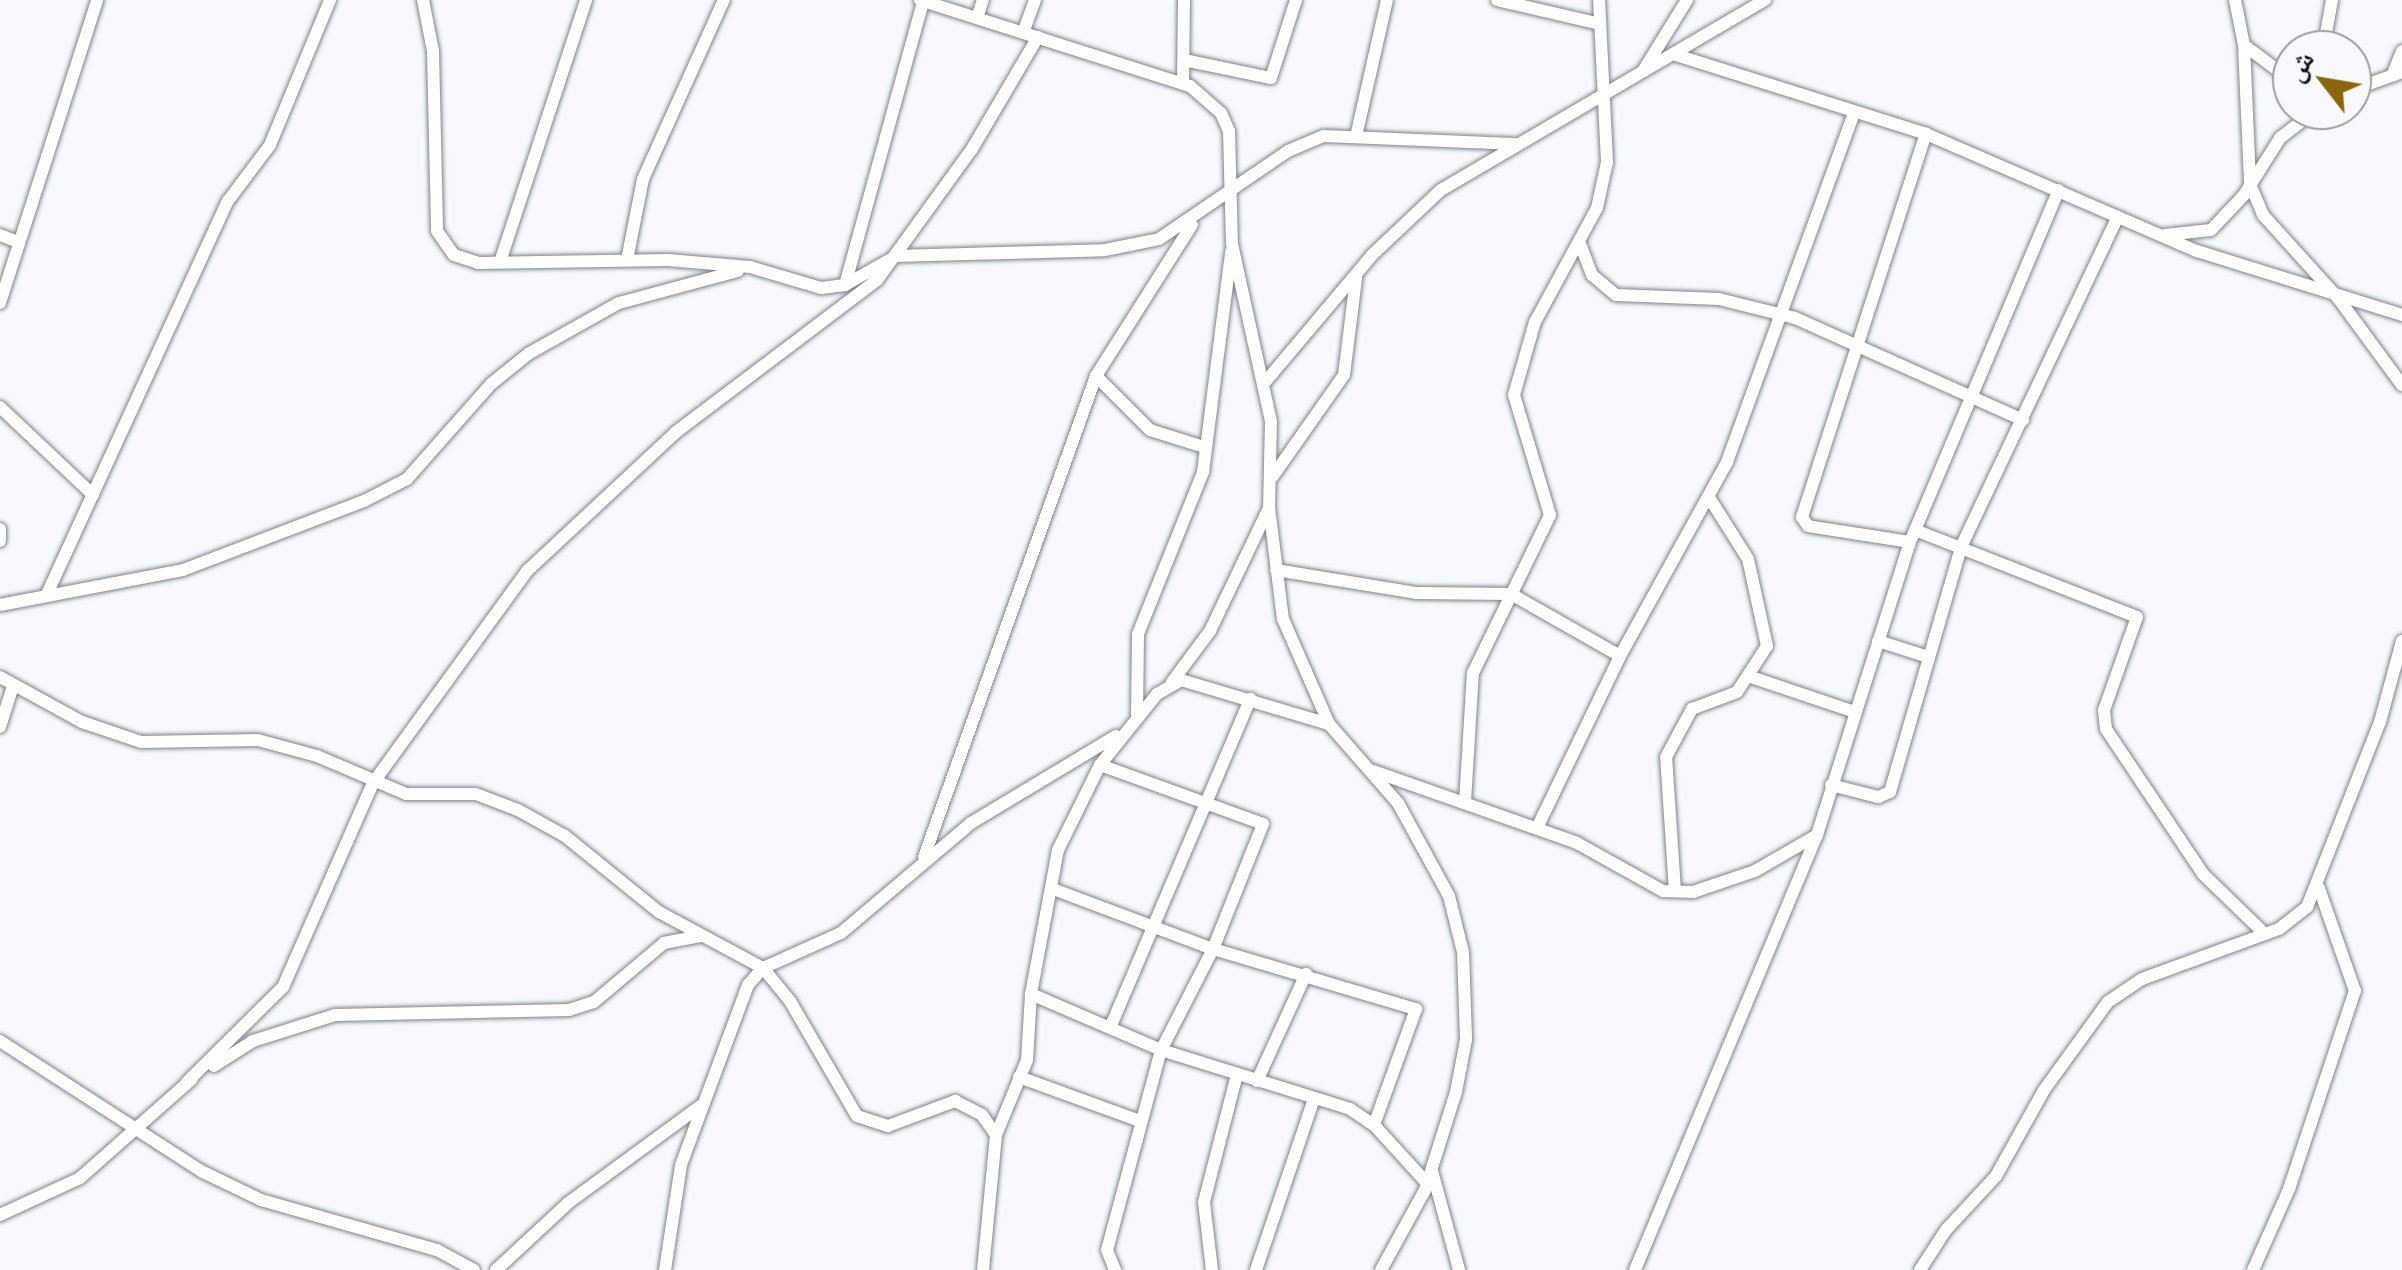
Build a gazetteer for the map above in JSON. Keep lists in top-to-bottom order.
{
  "north": "top left"
}
